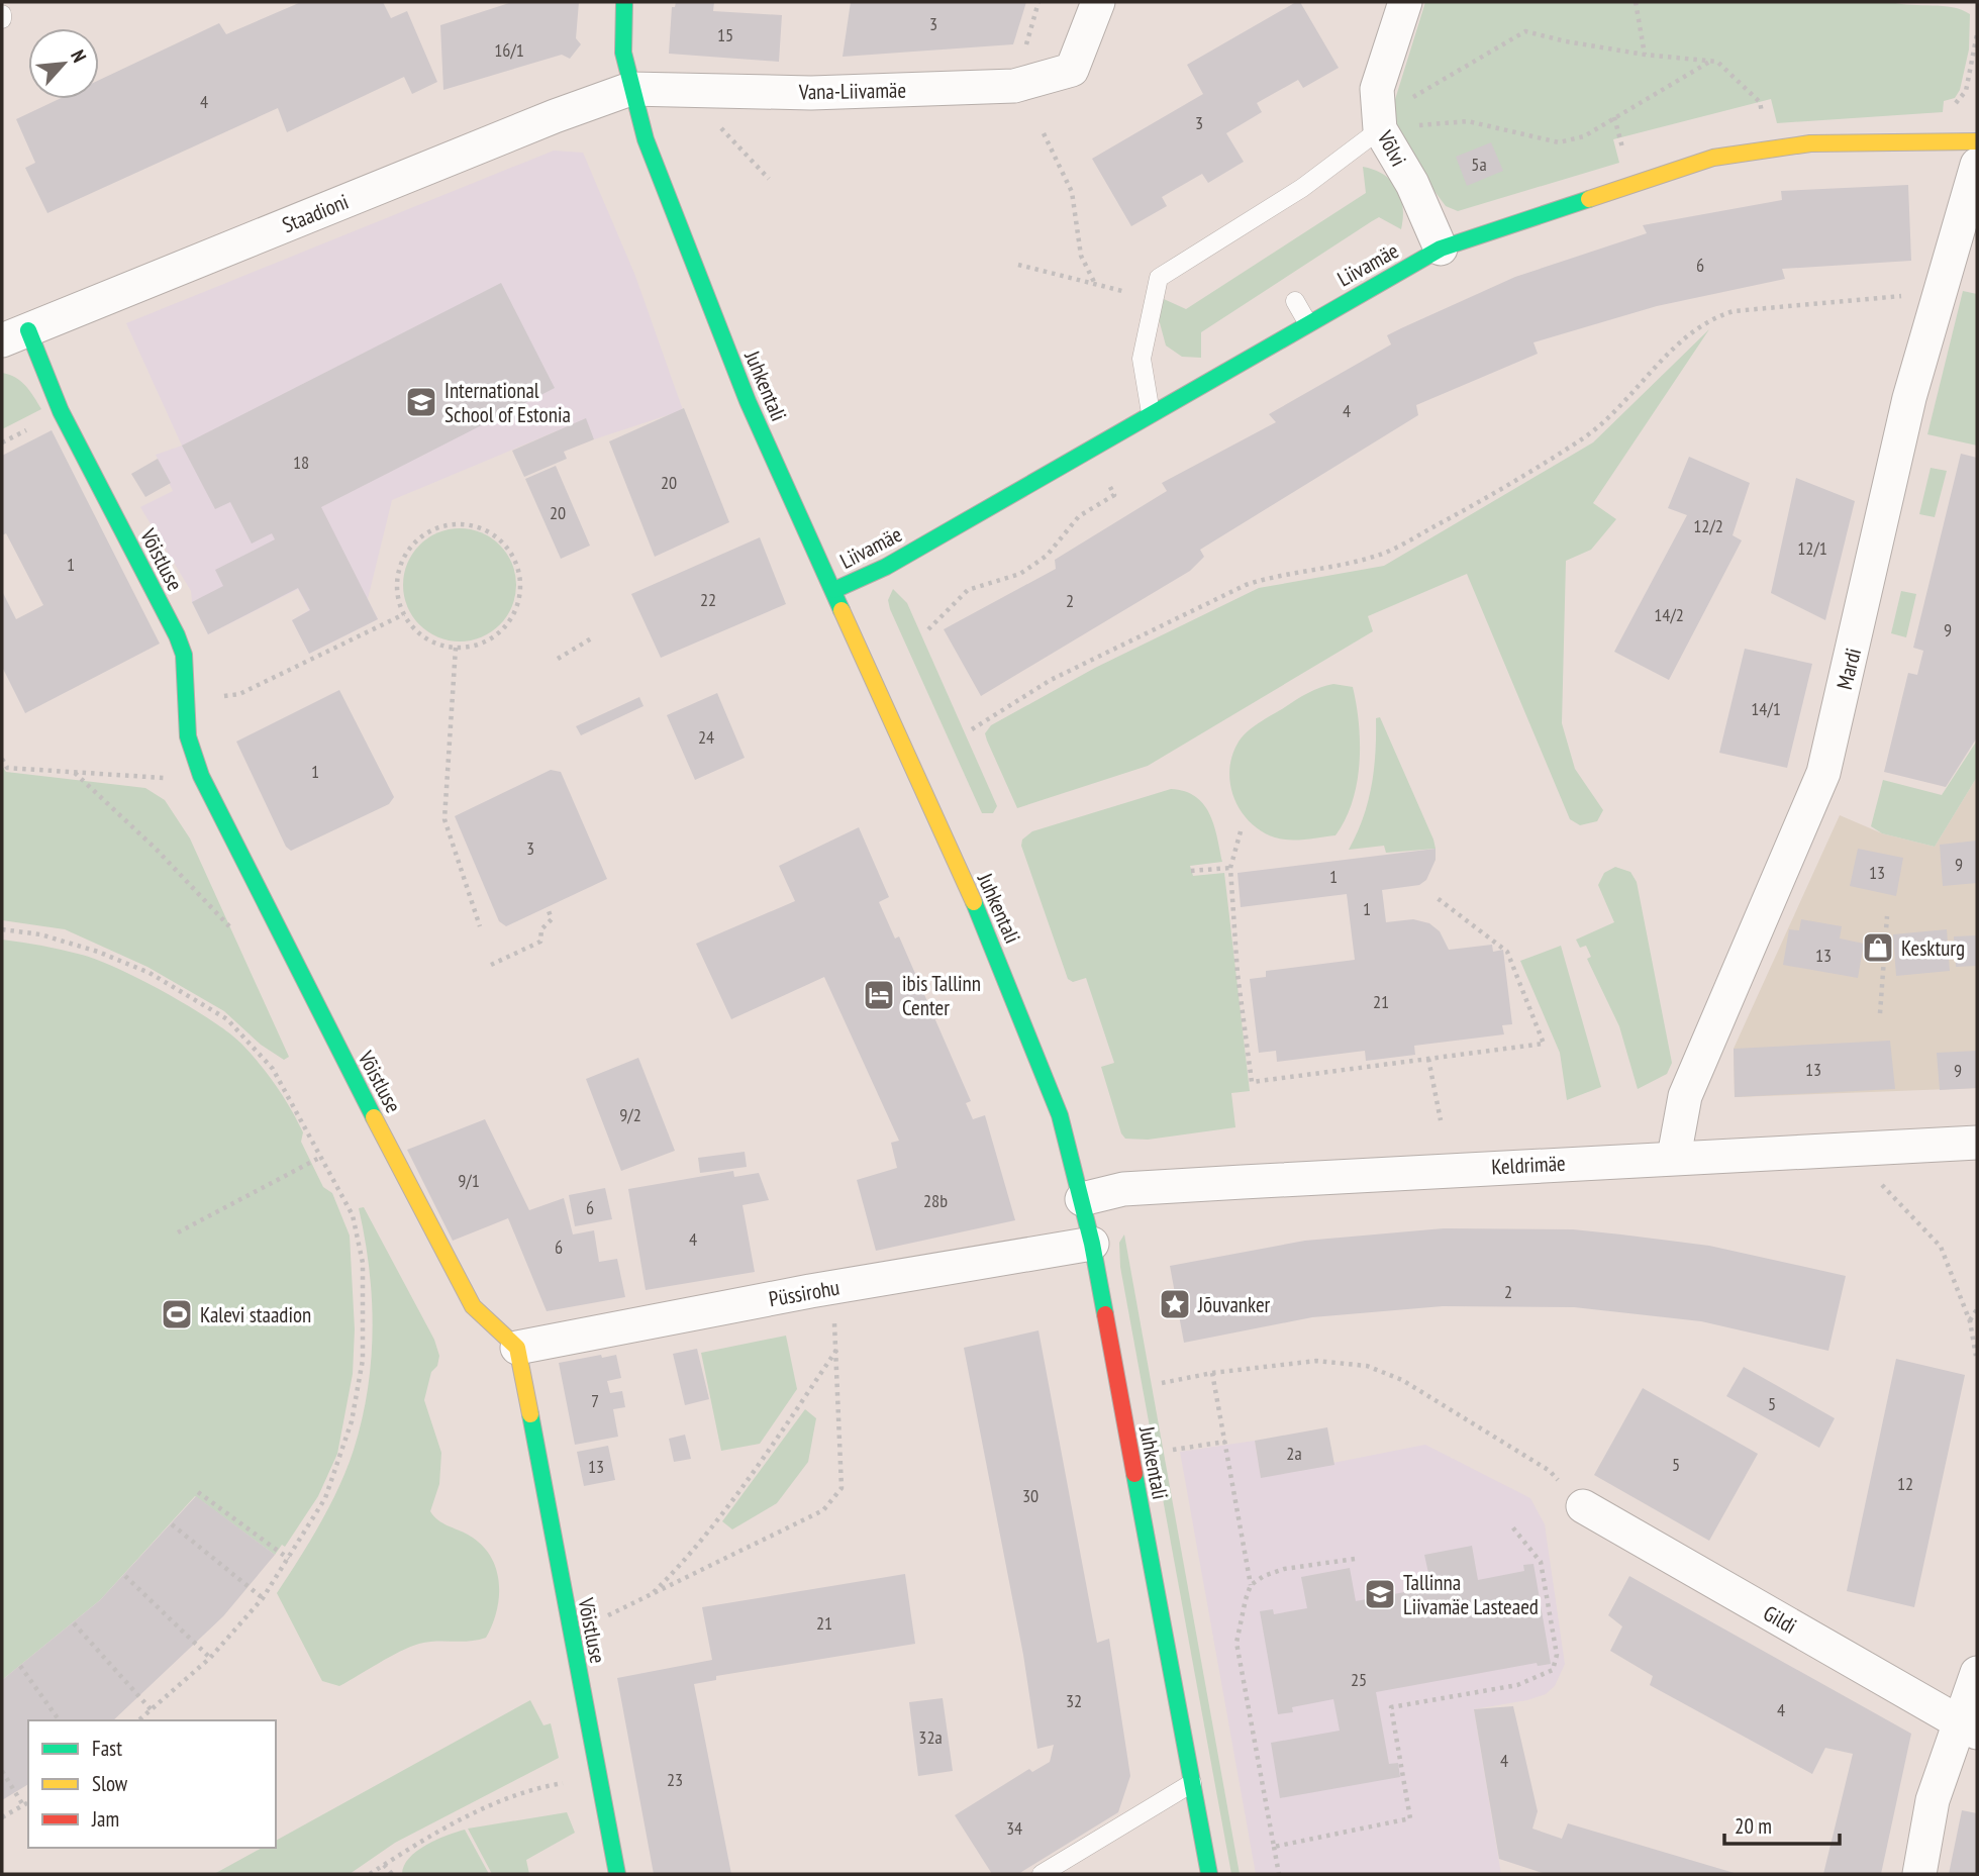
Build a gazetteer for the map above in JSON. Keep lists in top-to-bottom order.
{
  "streets": {
    "street": [
      "Vana-Liivamäe",
      "Võlvi",
      "Staadioni",
      "Liivamäe",
      "Juhkentali",
      "Võistluse",
      "Mardi",
      "Keldrimäe",
      "Püssirohu",
      "Gildi"
    ]
  },
  "crossings": [
    ["Vana-Liivamäe", "Staadioni"],
    ["Vana-Liivamäe", "Juhkentali"],
    ["Võlvi", "Liivamäe"],
    ["Staadioni", "Juhkentali"],
    ["Staadioni", "Võistluse"],
    ["Liivamäe", "Juhkentali"],
    ["Juhkentali", "Keldrimäe"],
    ["Juhkentali", "Püssirohu"],
    ["Võistluse", "Püssirohu"],
    ["Mardi", "Keldrimäe"]
  ],
  "places": {
    "school or university": ["International School of Estonia", "Tallinna Liivamäe Lasteaed"],
    "shop": ["Keskturg"],
    "hotel": ["ibis Tallinn Center"],
    "place": ["Jõuvanker"],
    "sports": ["Kalevi staadion"]
  },
  "house_numbers": [
    "3",
    "15",
    "16/1",
    "4",
    "3",
    "5a",
    "6",
    "4",
    "18",
    "20",
    "20",
    "12/2",
    "12/1",
    "1",
    "22",
    "2",
    "14/2",
    "9",
    "14/1",
    "24",
    "1",
    "3",
    "9",
    "13",
    "1",
    "1",
    "13",
    "21",
    "13",
    "9",
    "9/2",
    "9/1",
    "28b",
    "6",
    "4",
    "6",
    "2",
    "7",
    "5",
    "2a",
    "5",
    "13",
    "12",
    "30",
    "21",
    "25",
    "32",
    "4",
    "32a",
    "4",
    "23",
    "34"
  ],
  "legend": ["Fast", "Slow", "Jam"],
  "scale_bar": "20 m",
  "north": "top right"
}
